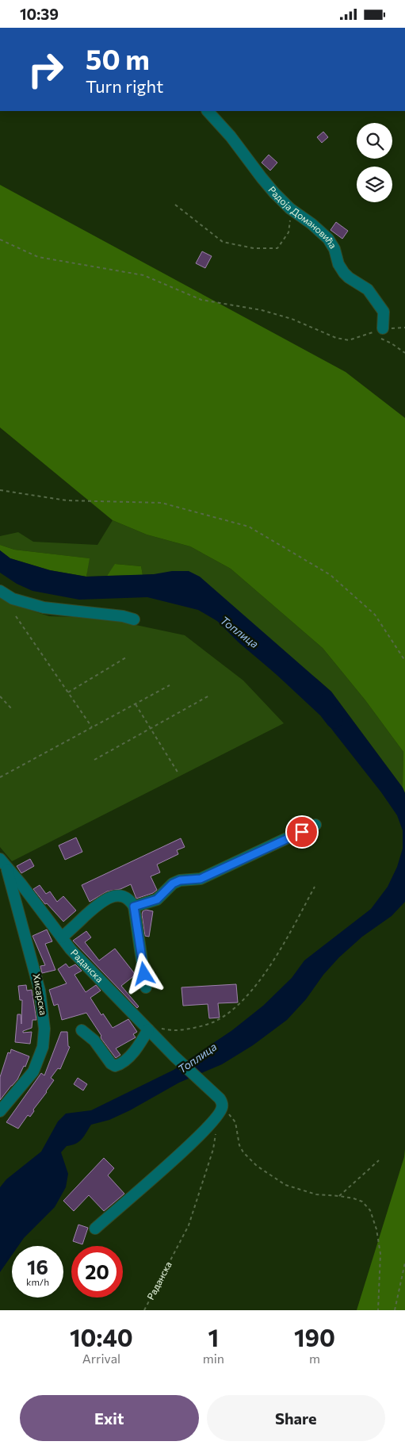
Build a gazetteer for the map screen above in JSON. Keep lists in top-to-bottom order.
{
  "streets": {
    "street": ["Радоја Домановића", "Раданска", "Хисарска"]
  },
  "crossings": [
    ["Раданска", "Хисарска"]
  ],
  "water": ["Топлица"],
  "page": {
    "status": "10:39",
    "turn": ["50 m", "Turn right"],
    "speed": "16 km/h",
    "limit": "20",
    "eta": [
      "10:40",
      "Arrival",
      "1",
      "min",
      "190",
      "m"
    ],
    "buttons": ["Exit", "Share"]
  }
}
